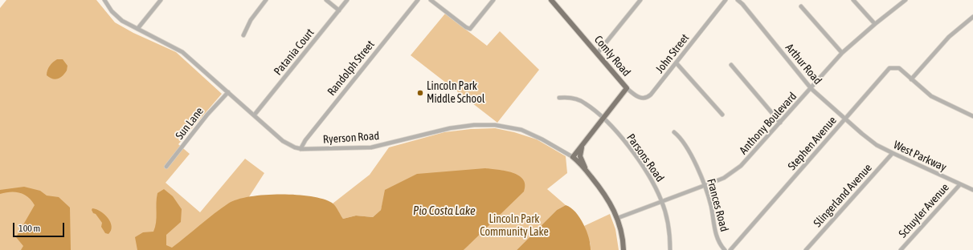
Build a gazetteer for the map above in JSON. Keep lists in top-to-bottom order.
{
  "streets": {
    "main road": ["Comly Road", "Ryerson Road"],
    "street": [
      "Patania Court",
      "John Street",
      "Arthur Road",
      "Randolph Street",
      "Sun Lane",
      "Anthony Boulevard",
      "Stephen Avenue",
      "West Parkway",
      "Parsons Road",
      "Slingerland Avenue",
      "Frances Road",
      "Schuyler Avenue"
    ]
  },
  "crossings": [
    ["Patania Court", "Ryerson Road"],
    ["John Street", "Comly Road"],
    ["Comly Road", "Ryerson Road"],
    ["Comly Road", "Parsons Road"],
    ["Arthur Road", "Anthony Boulevard"],
    ["Arthur Road", "Stephen Avenue"],
    ["Arthur Road", "West Parkway"],
    ["Randolph Street", "Ryerson Road"],
    ["Sun Lane", "Ryerson Road"],
    ["Anthony Boulevard", "Ryerson Road"],
    ["Anthony Boulevard", "Parsons Road"],
    ["Anthony Boulevard", "Frances Road"],
    ["West Parkway", "Slingerland Avenue"],
    ["West Parkway", "Schuyler Avenue"]
  ],
  "water": ["Pio Costa Lake"],
  "parks": ["Lincoln Park Community Lake"],
  "places": ["Lincoln Park Middle School"],
  "scale_bar": "100 m"
}
